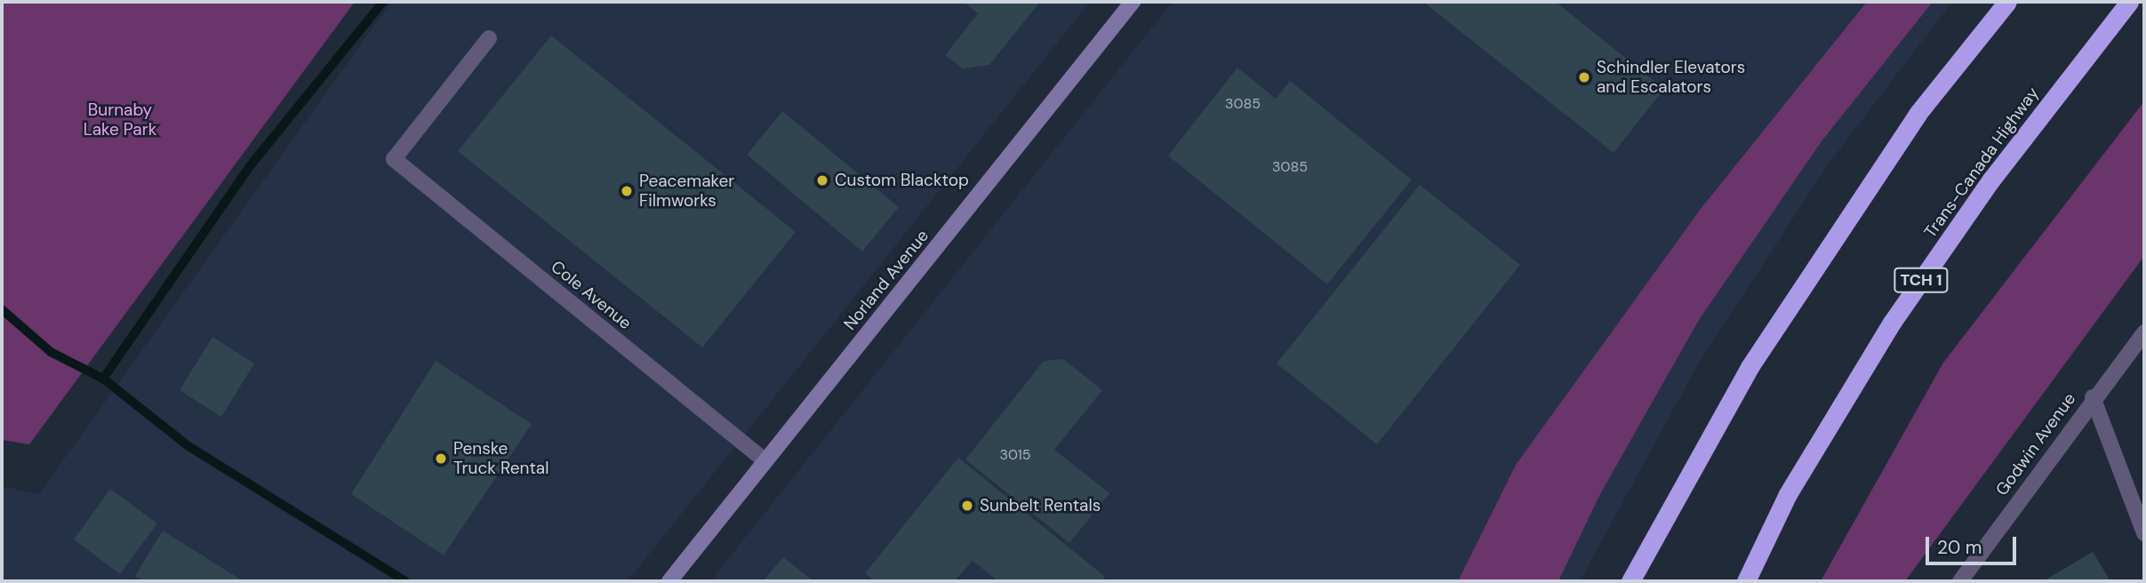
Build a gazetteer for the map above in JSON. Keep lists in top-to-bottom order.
{
  "streets": {
    "highway": ["Trans-Canada Highway", "TCH 1"],
    "street": ["Norland Avenue", "Cole Avenue", "Godwin Avenue"]
  },
  "crossings": [
    ["Norland Avenue", "Cole Avenue"]
  ],
  "parks": ["Burnaby Lake Park"],
  "places": [
    "Schindler Elevators and Escalators",
    "Custom Blacktop",
    "Peacemaker Filmworks",
    "Penske Truck Rental",
    "Sunbelt Rentals"
  ],
  "house_numbers": ["3085", "3085", "3015"],
  "scale_bar": "20 m"
}
